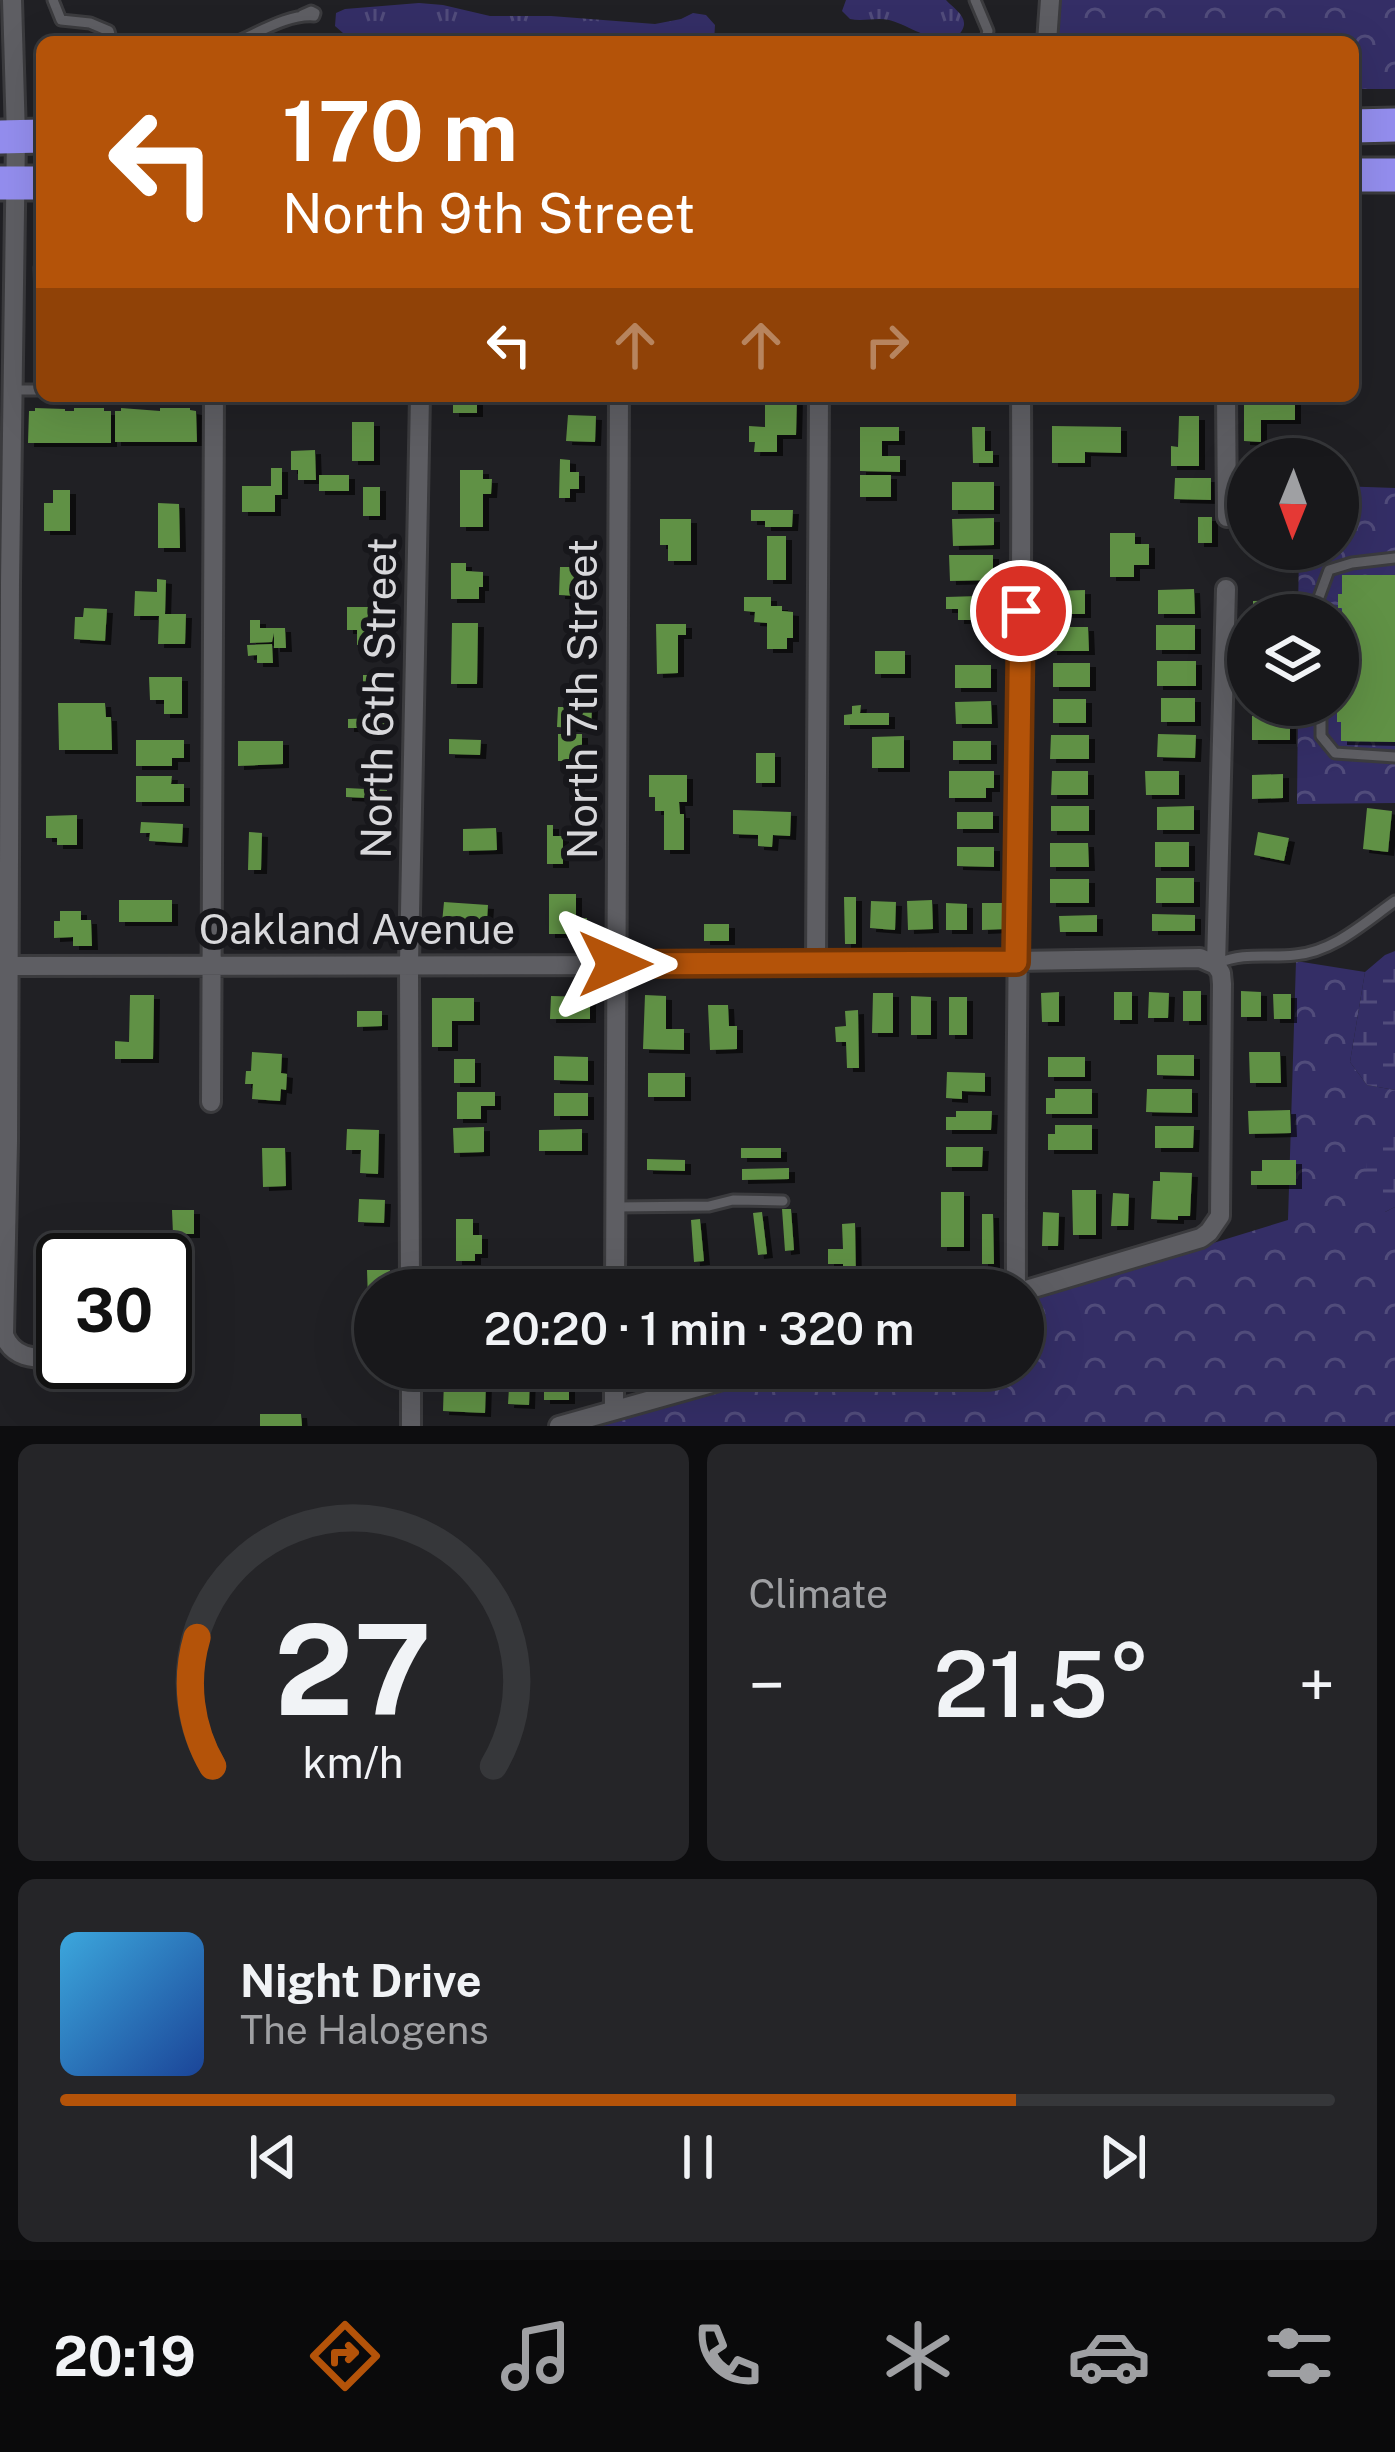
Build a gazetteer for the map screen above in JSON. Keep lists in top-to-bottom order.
{
  "streets": {
    "street": ["North 6th Street", "North 7th Street", "Oakland Avenue"]
  },
  "crossings": [
    ["North 6th Street", "Oakland Avenue"],
    ["North 7th Street", "Oakland Avenue"]
  ],
  "north": "bottom",
  "page": {
    "turn": ["170 m", "North 9th Street"],
    "limit": "30",
    "trip": "20:20 · 1 min · 320 m",
    "tile": "Climate",
    "heat": ["−", "21.5°", "+"],
    "song": ["Night Drive", "The Halogens"],
    "tabs": "20:19",
    "gauge": ["27", "km/h"]
  }
}
